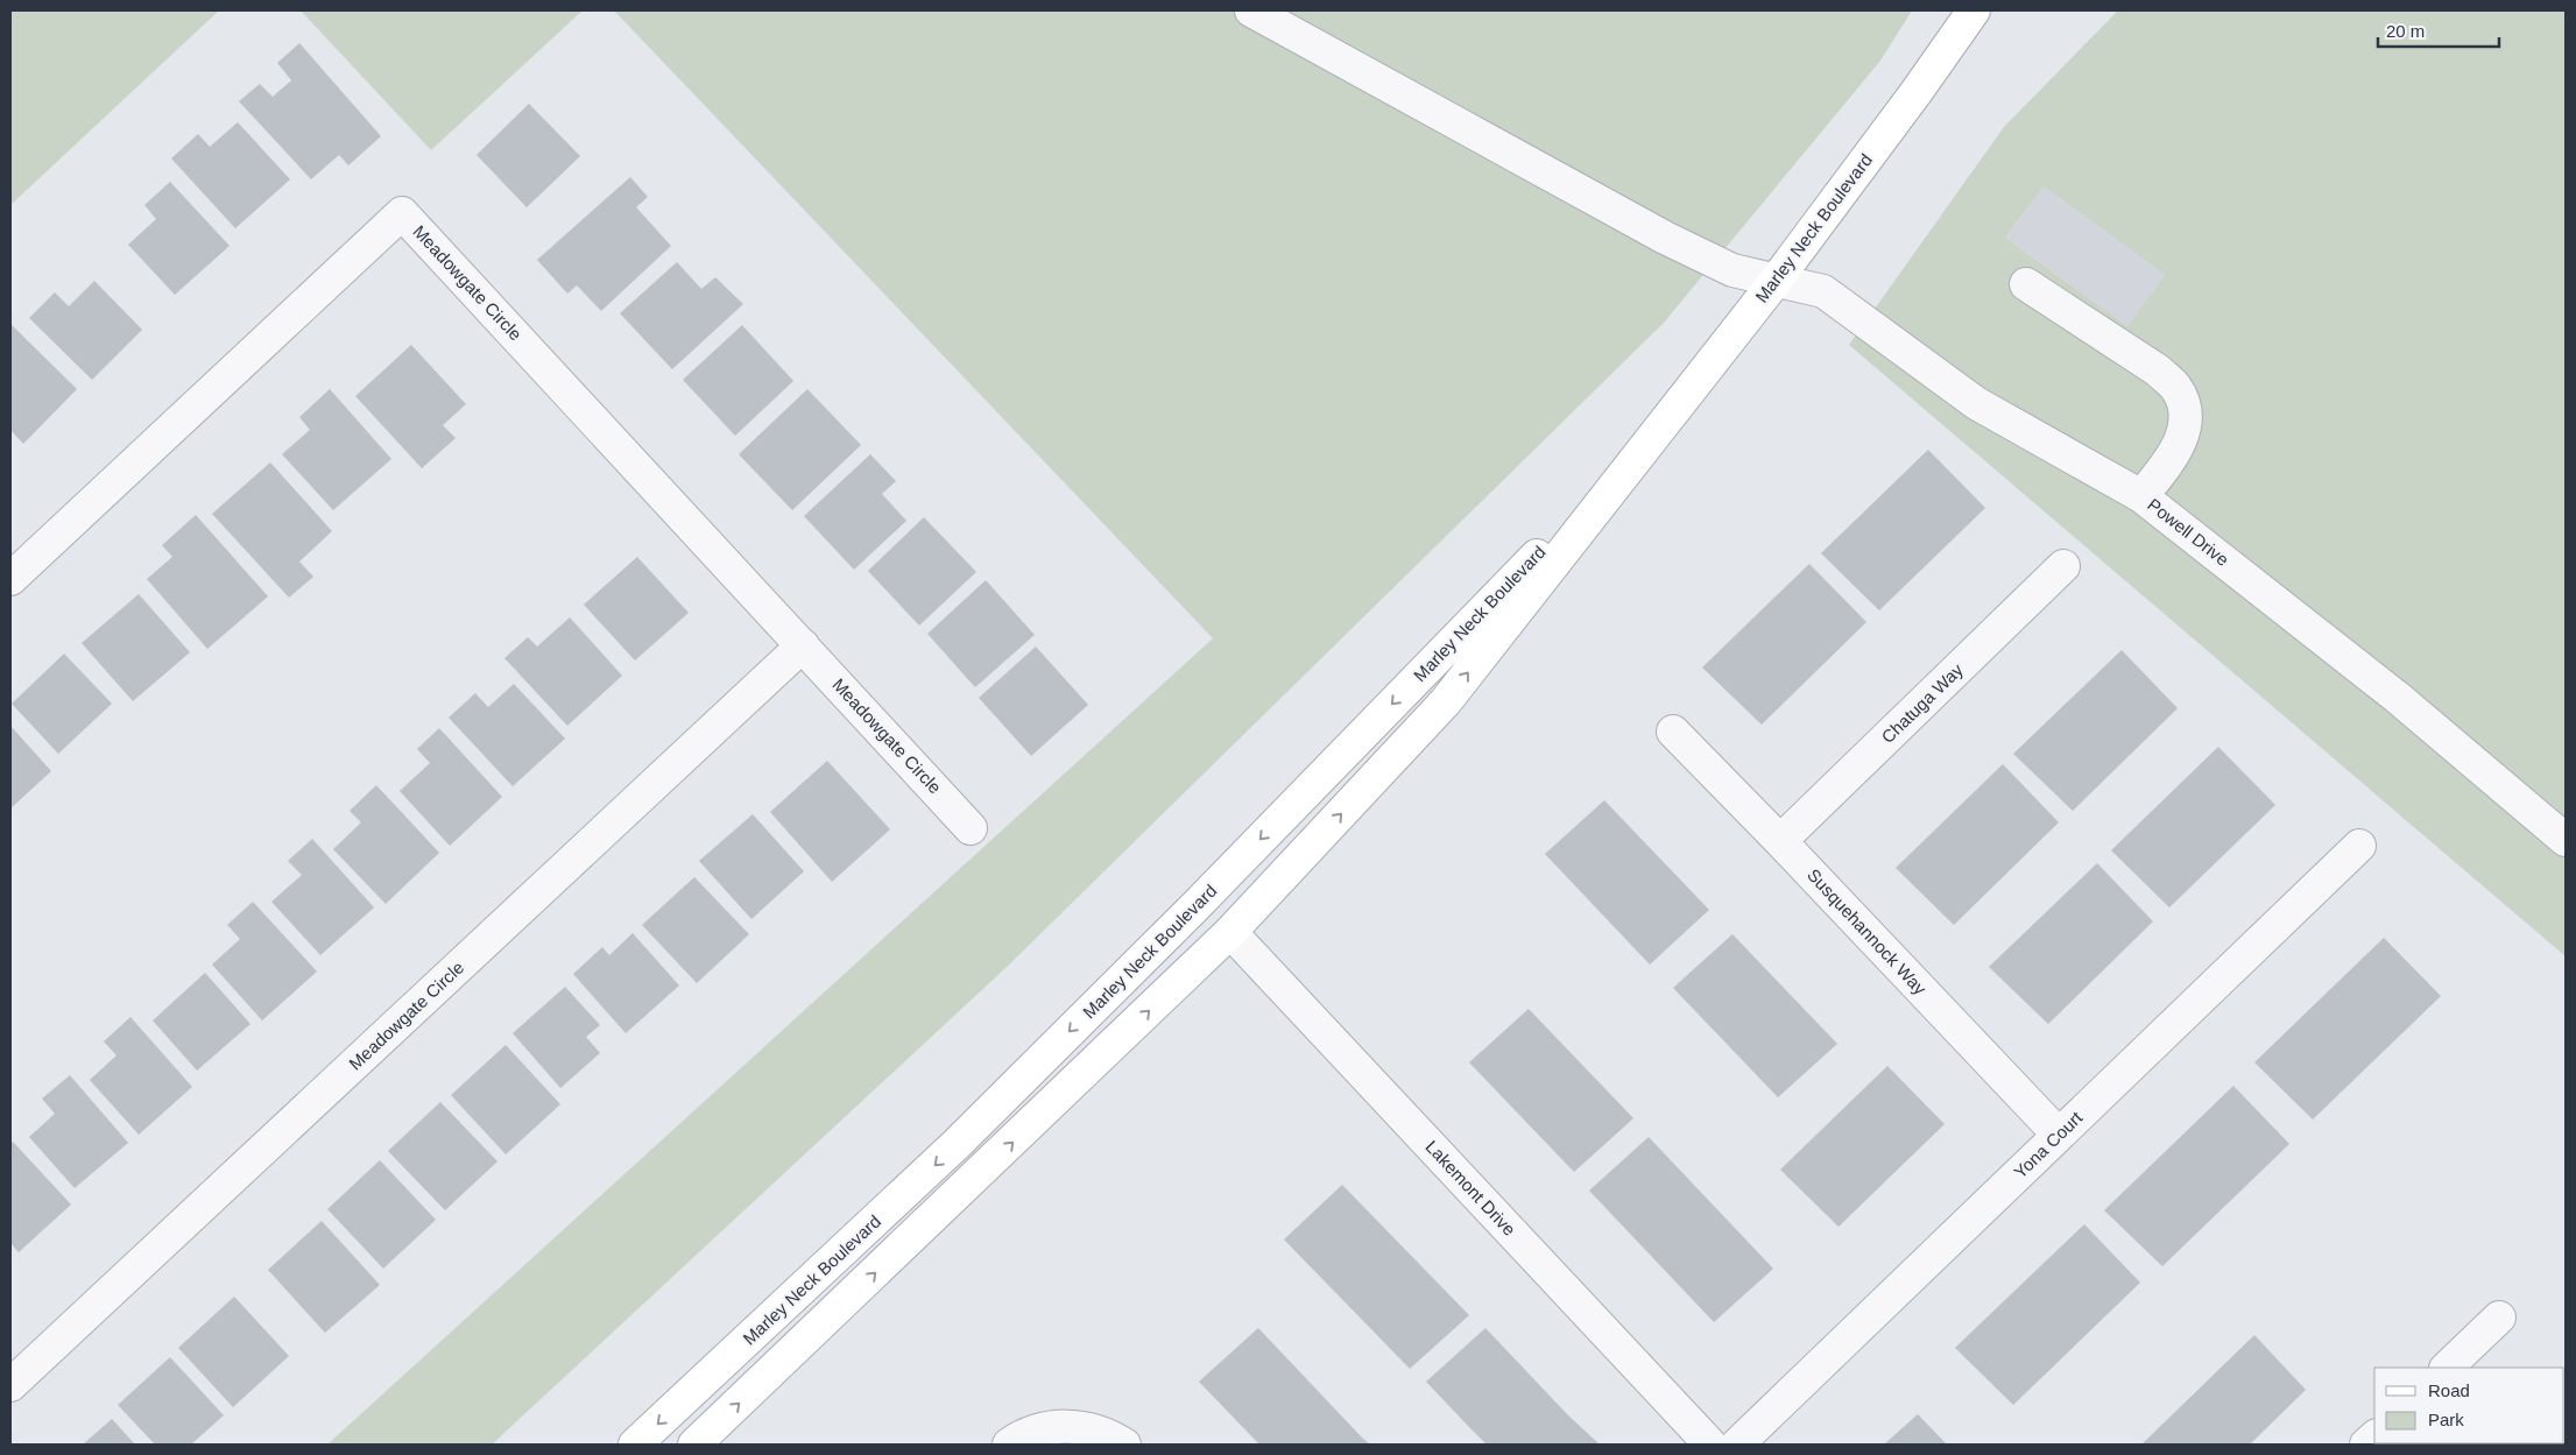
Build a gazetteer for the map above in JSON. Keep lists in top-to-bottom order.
{
  "streets": {
    "main road": ["Marley Neck Boulevard"],
    "street": [
      "Meadowgate Circle",
      "Powell Drive",
      "Chatuga Way",
      "Susquehannock Way",
      "Yona Court",
      "Lakemont Drive"
    ]
  },
  "crossings": [
    ["Marley Neck Boulevard", "Powell Drive"],
    ["Marley Neck Boulevard", "Lakemont Drive"],
    ["Chatuga Way", "Susquehannock Way"],
    ["Susquehannock Way", "Yona Court"]
  ],
  "legend": ["Road", "Park"],
  "scale_bar": "20 m"
}
